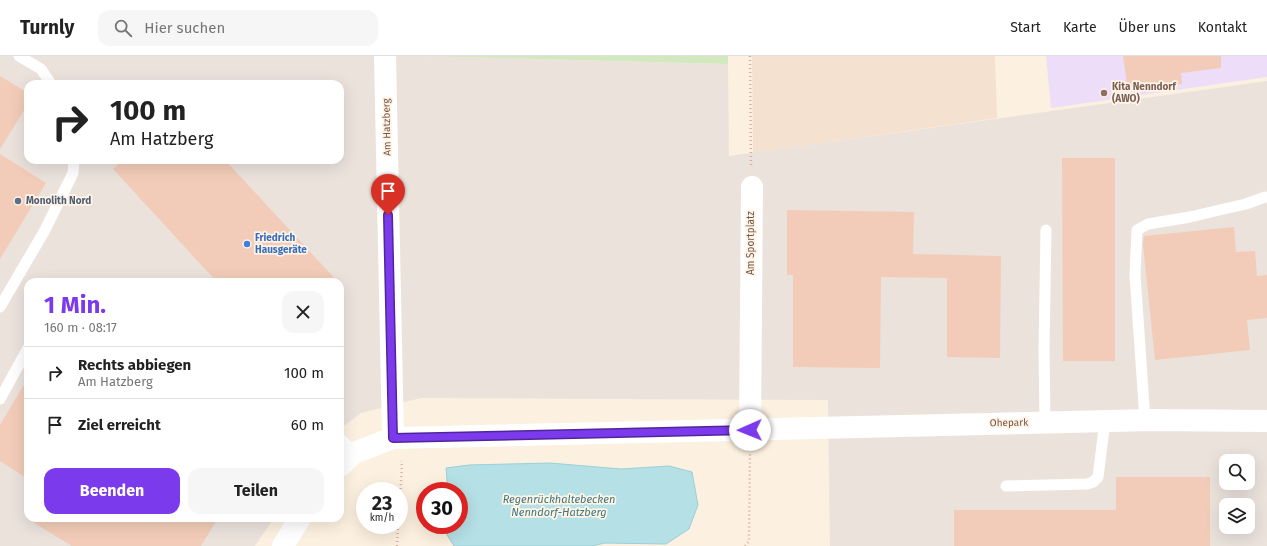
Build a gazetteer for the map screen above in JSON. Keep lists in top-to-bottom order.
{
  "streets": {
    "street": ["Am Hatzberg", "Am Sportplatz", "Ohepark"]
  },
  "crossings": [
    ["Am Sportplatz", "Ohepark"]
  ],
  "water": ["Regenrückhaltebecken Nenndorf-Hatzberg"],
  "places": ["Kita Nenndorf (AWO)", "Monolith Nord", "Friedrich Hausgeräte"],
  "page": {
    "header": "Turnly",
    "search": "Hier suchen",
    "nav": [
      "Start",
      "Karte",
      "Über uns",
      "Kontakt"
    ],
    "turn": ["100 m", "Am Hatzberg"],
    "heading": ["1 Min.", "160 m · 08:17"],
    "list": [
      {
        "name": "Rechts abbiegen",
        "note": "Am Hatzberg",
        "value": "100 m"
      },
      {
        "name": "Ziel erreicht",
        "value": "60 m"
      }
    ],
    "buttons": ["Beenden", "Teilen"],
    "speed": "23 km/h",
    "limit": "30"
  }
}
